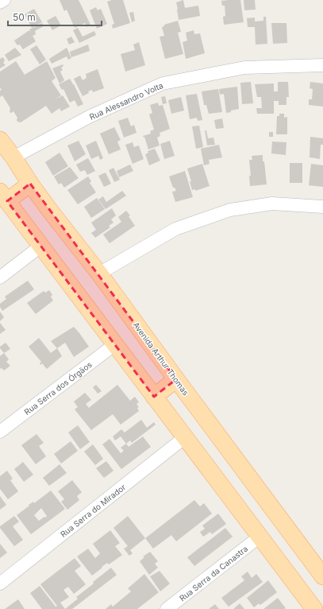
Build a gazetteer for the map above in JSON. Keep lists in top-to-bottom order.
{
  "streets": {
    "main road": ["Avenida Arthur Thomas"],
    "street": [
      "Rua Alessandro Volta",
      "Rua Serra dos Órgãos",
      "Rua Serra do Mirador",
      "Rua Serra da Canastra"
    ]
  },
  "crossings": [
    ["Rua Alessandro Volta", "Avenida Arthur Thomas"]
  ],
  "scale_bar": "50 m"
}
